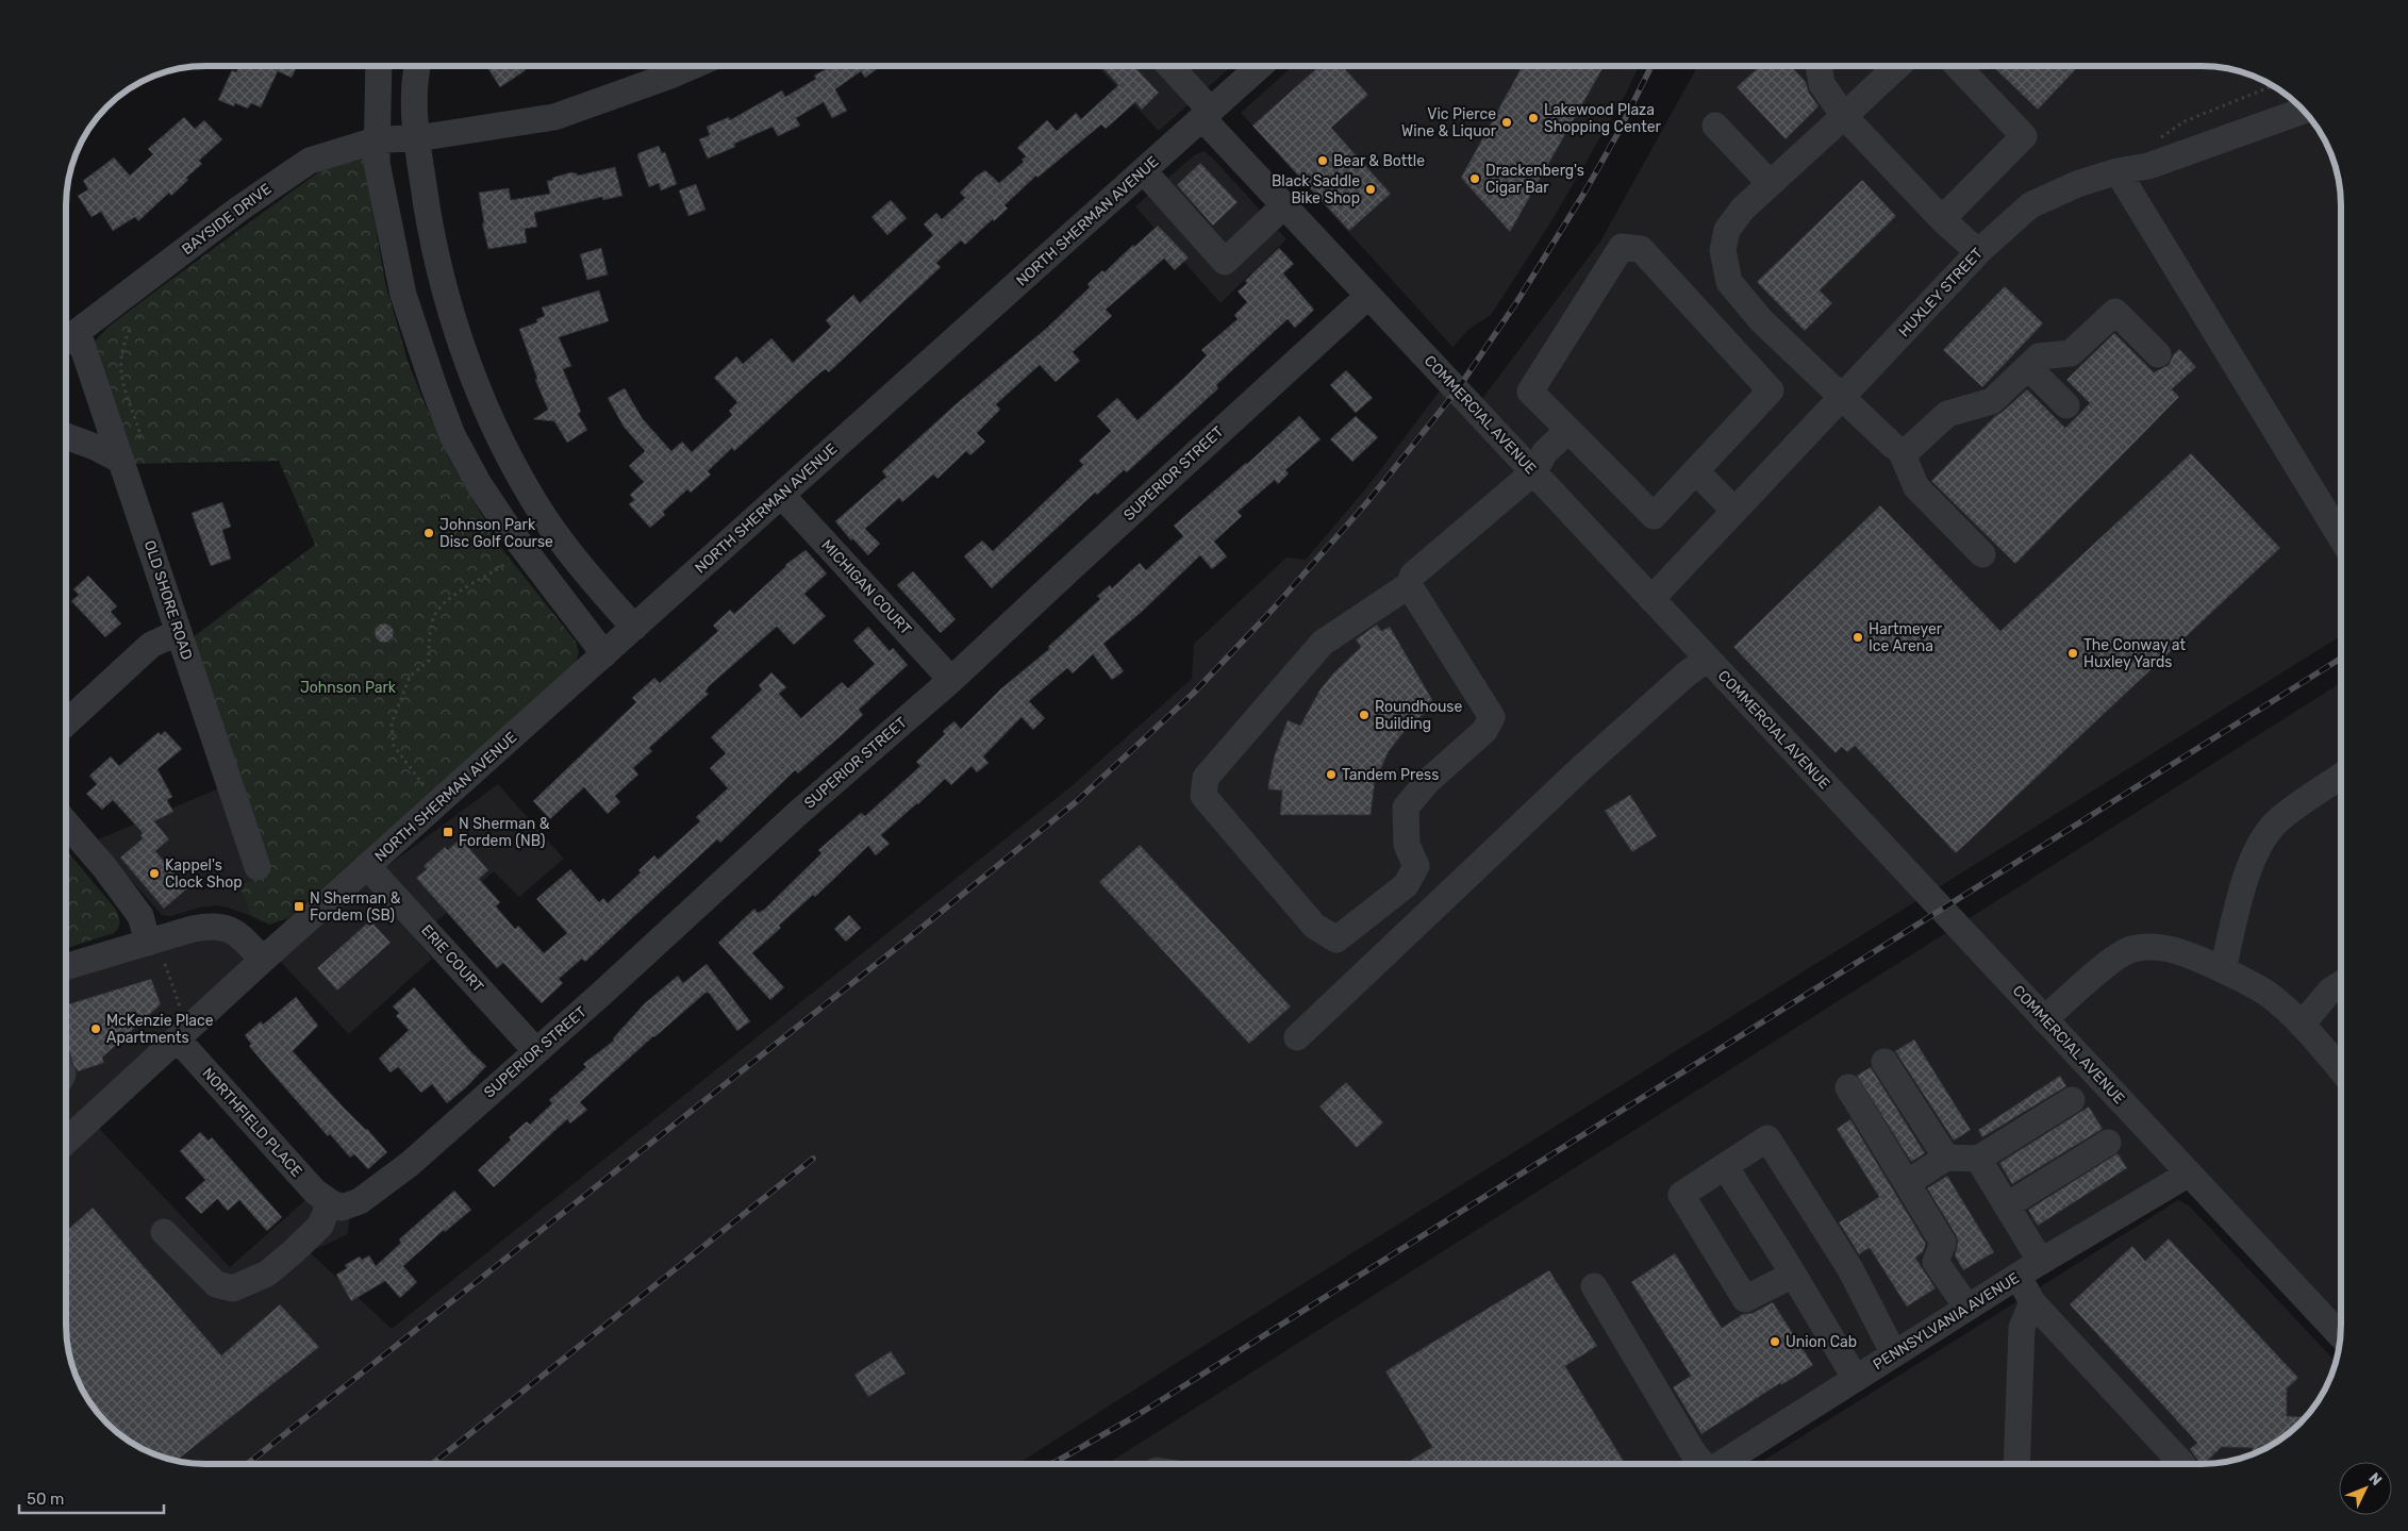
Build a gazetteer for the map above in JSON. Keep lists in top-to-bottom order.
{
  "streets": {
    "street": [
      "BAYSIDE DRIVE",
      "NORTH SHERMAN AVENUE",
      "HUXLEY STREET",
      "COMMERCIAL AVENUE",
      "SUPERIOR STREET",
      "MICHIGAN COURT",
      "OLD SHORE ROAD",
      "ERIE COURT",
      "NORTHFIELD PLACE",
      "PENNSYLVANIA AVENUE"
    ]
  },
  "crossings": [
    ["BAYSIDE DRIVE", "OLD SHORE ROAD"],
    ["NORTH SHERMAN AVENUE", "COMMERCIAL AVENUE"],
    ["NORTH SHERMAN AVENUE", "MICHIGAN COURT"],
    ["NORTH SHERMAN AVENUE", "ERIE COURT"],
    ["NORTH SHERMAN AVENUE", "NORTHFIELD PLACE"],
    ["HUXLEY STREET", "COMMERCIAL AVENUE"],
    ["COMMERCIAL AVENUE", "SUPERIOR STREET"],
    ["COMMERCIAL AVENUE", "PENNSYLVANIA AVENUE"],
    ["SUPERIOR STREET", "MICHIGAN COURT"],
    ["SUPERIOR STREET", "ERIE COURT"],
    ["SUPERIOR STREET", "NORTHFIELD PLACE"]
  ],
  "parks": ["Johnson Park"],
  "places": {
    "other": [
      "Lakewood Plaza Shopping Center",
      "Vic Pierce Wine & Liquor",
      "Bear & Bottle",
      "Drackenberg's Cigar Bar",
      "Black Saddle Bike Shop",
      "Johnson Park Disc Golf Course",
      "Hartmeyer Ice Arena",
      "The Conway at Huxley Yards",
      "Roundhouse Building",
      "Tandem Press",
      "Kappel's Clock Shop",
      "McKenzie Place Apartments",
      "Union Cab"
    ],
    "transit": ["N Sherman & Fordem (NB)", "N Sherman & Fordem (SB)"]
  },
  "scale_bar": "50 m",
  "north": "top right"
}
